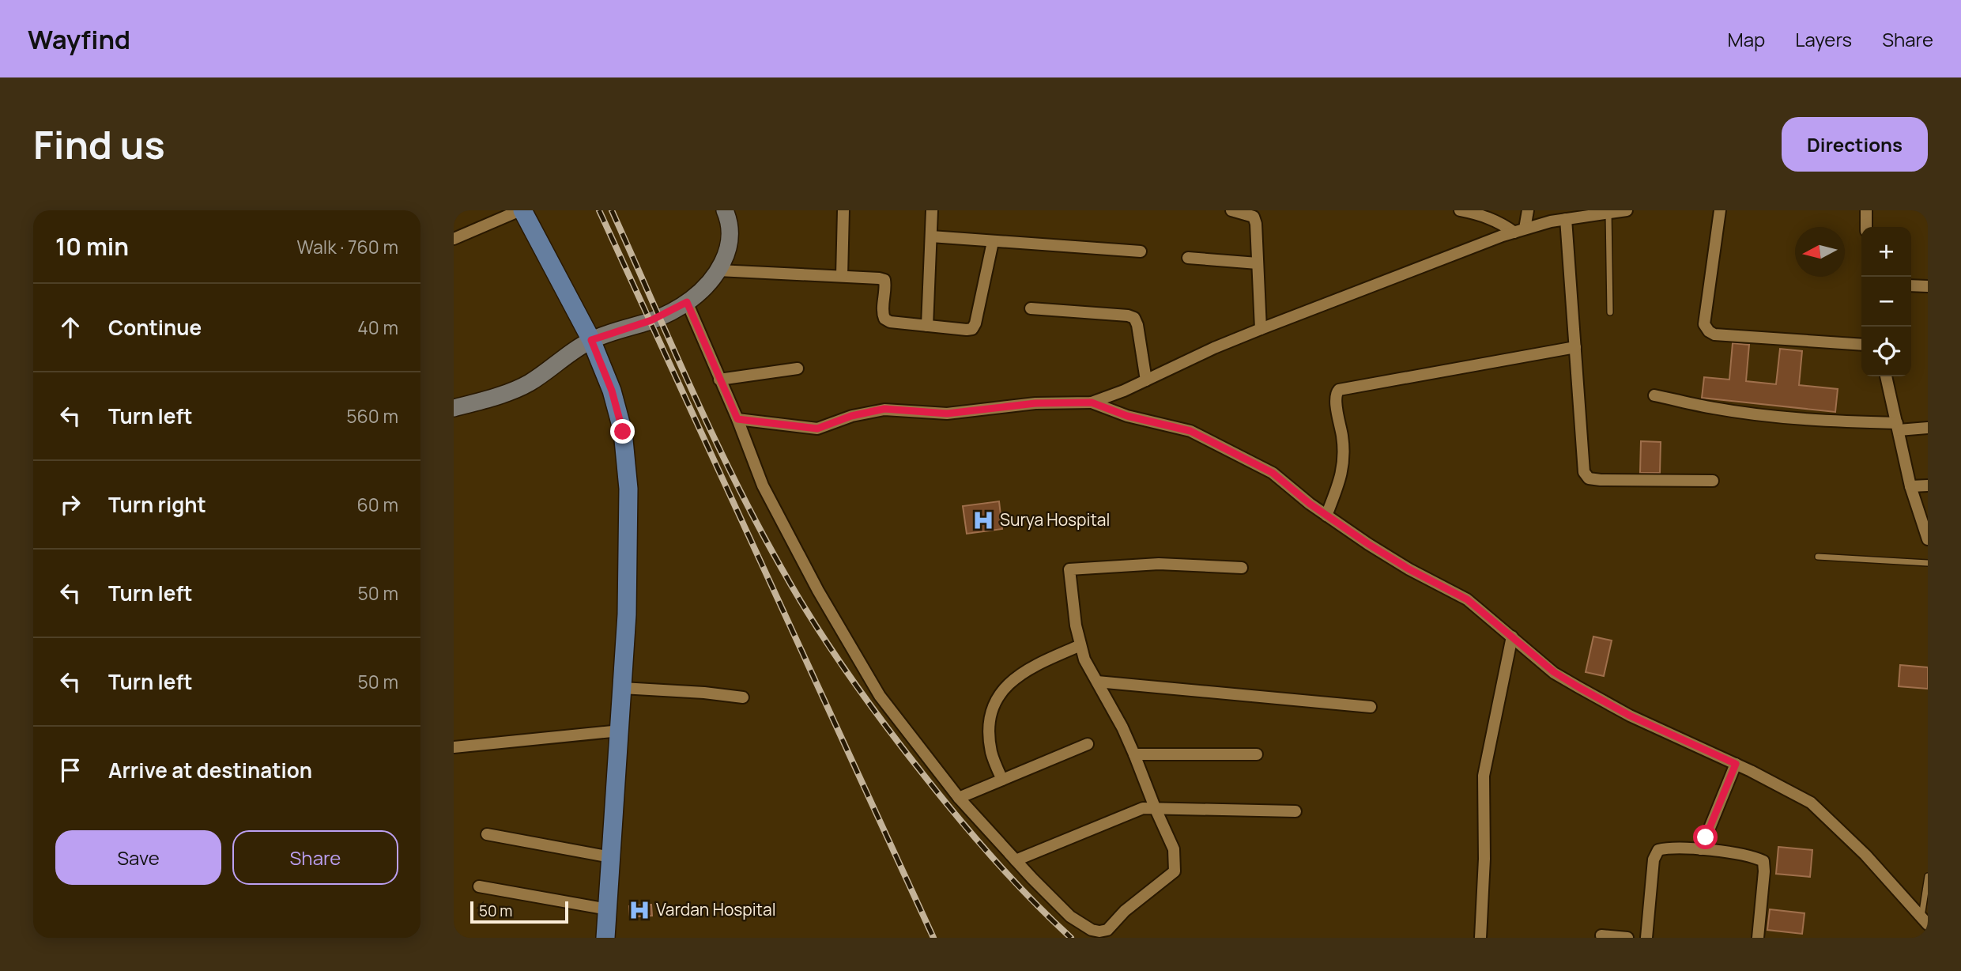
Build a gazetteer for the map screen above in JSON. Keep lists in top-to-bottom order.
{
  "places": {
    "hospital": ["Surya Hospital", "Vardan Hospital"]
  },
  "scale_bar": "50 m",
  "north": "left",
  "page": {
    "header": "Wayfind",
    "nav": ["Map", "Layers", "Share"],
    "buttons": [
      "Directions",
      ["Save", "Share"]
    ],
    "title": "Find us",
    "heading": ["10 min", "Walk · 760 m"],
    "map_buttons": ["+", "−"],
    "list": [
      ["Continue", "40 m"],
      ["Turn left", "560 m"],
      ["Turn right", "60 m"],
      ["Turn left", "50 m"],
      ["Turn left", "50 m"],
      "Arrive at destination"
    ],
    "scale": "50 m"
  }
}
